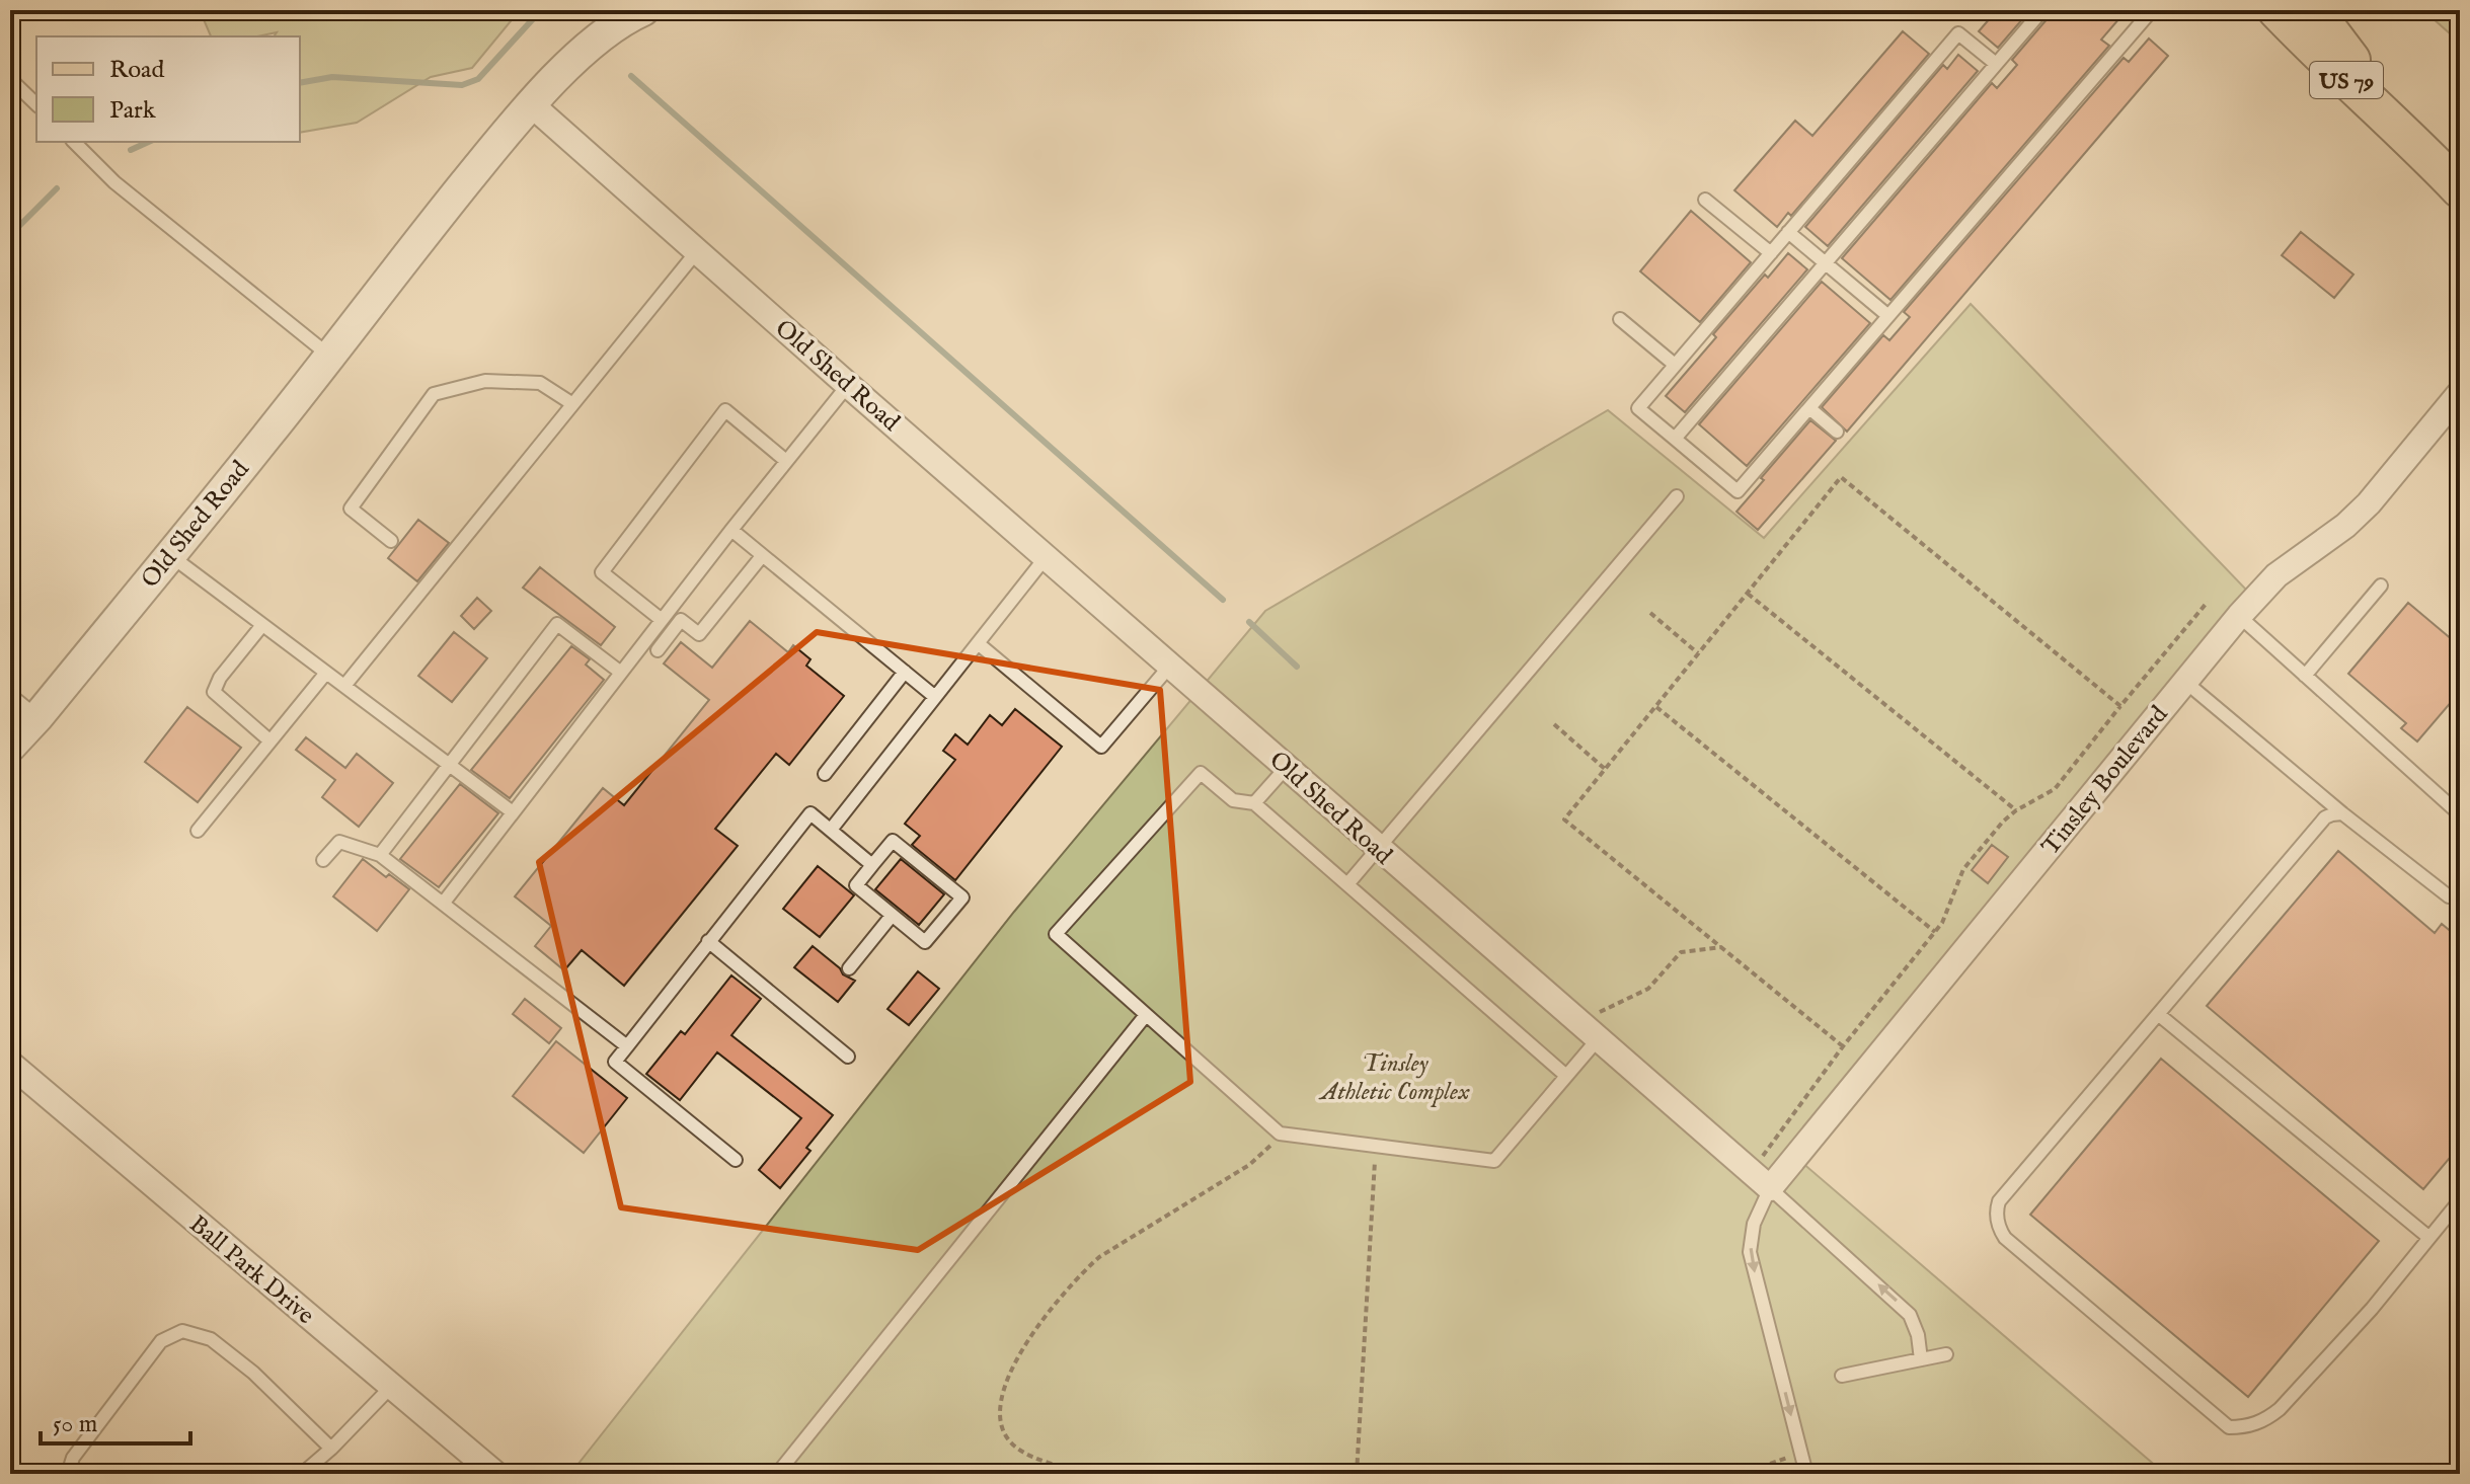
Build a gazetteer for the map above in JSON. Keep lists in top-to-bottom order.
{
  "streets": {
    "main road": ["US 79"],
    "street": ["Old Shed Road", "Tinsley Boulevard", "Ball Park Drive"]
  },
  "crossings": [
    ["Old Shed Road", "Tinsley Boulevard"]
  ],
  "parks": ["Tinsley Athletic Complex"],
  "legend": ["Road", "Park"],
  "scale_bar": "50 m"
}
